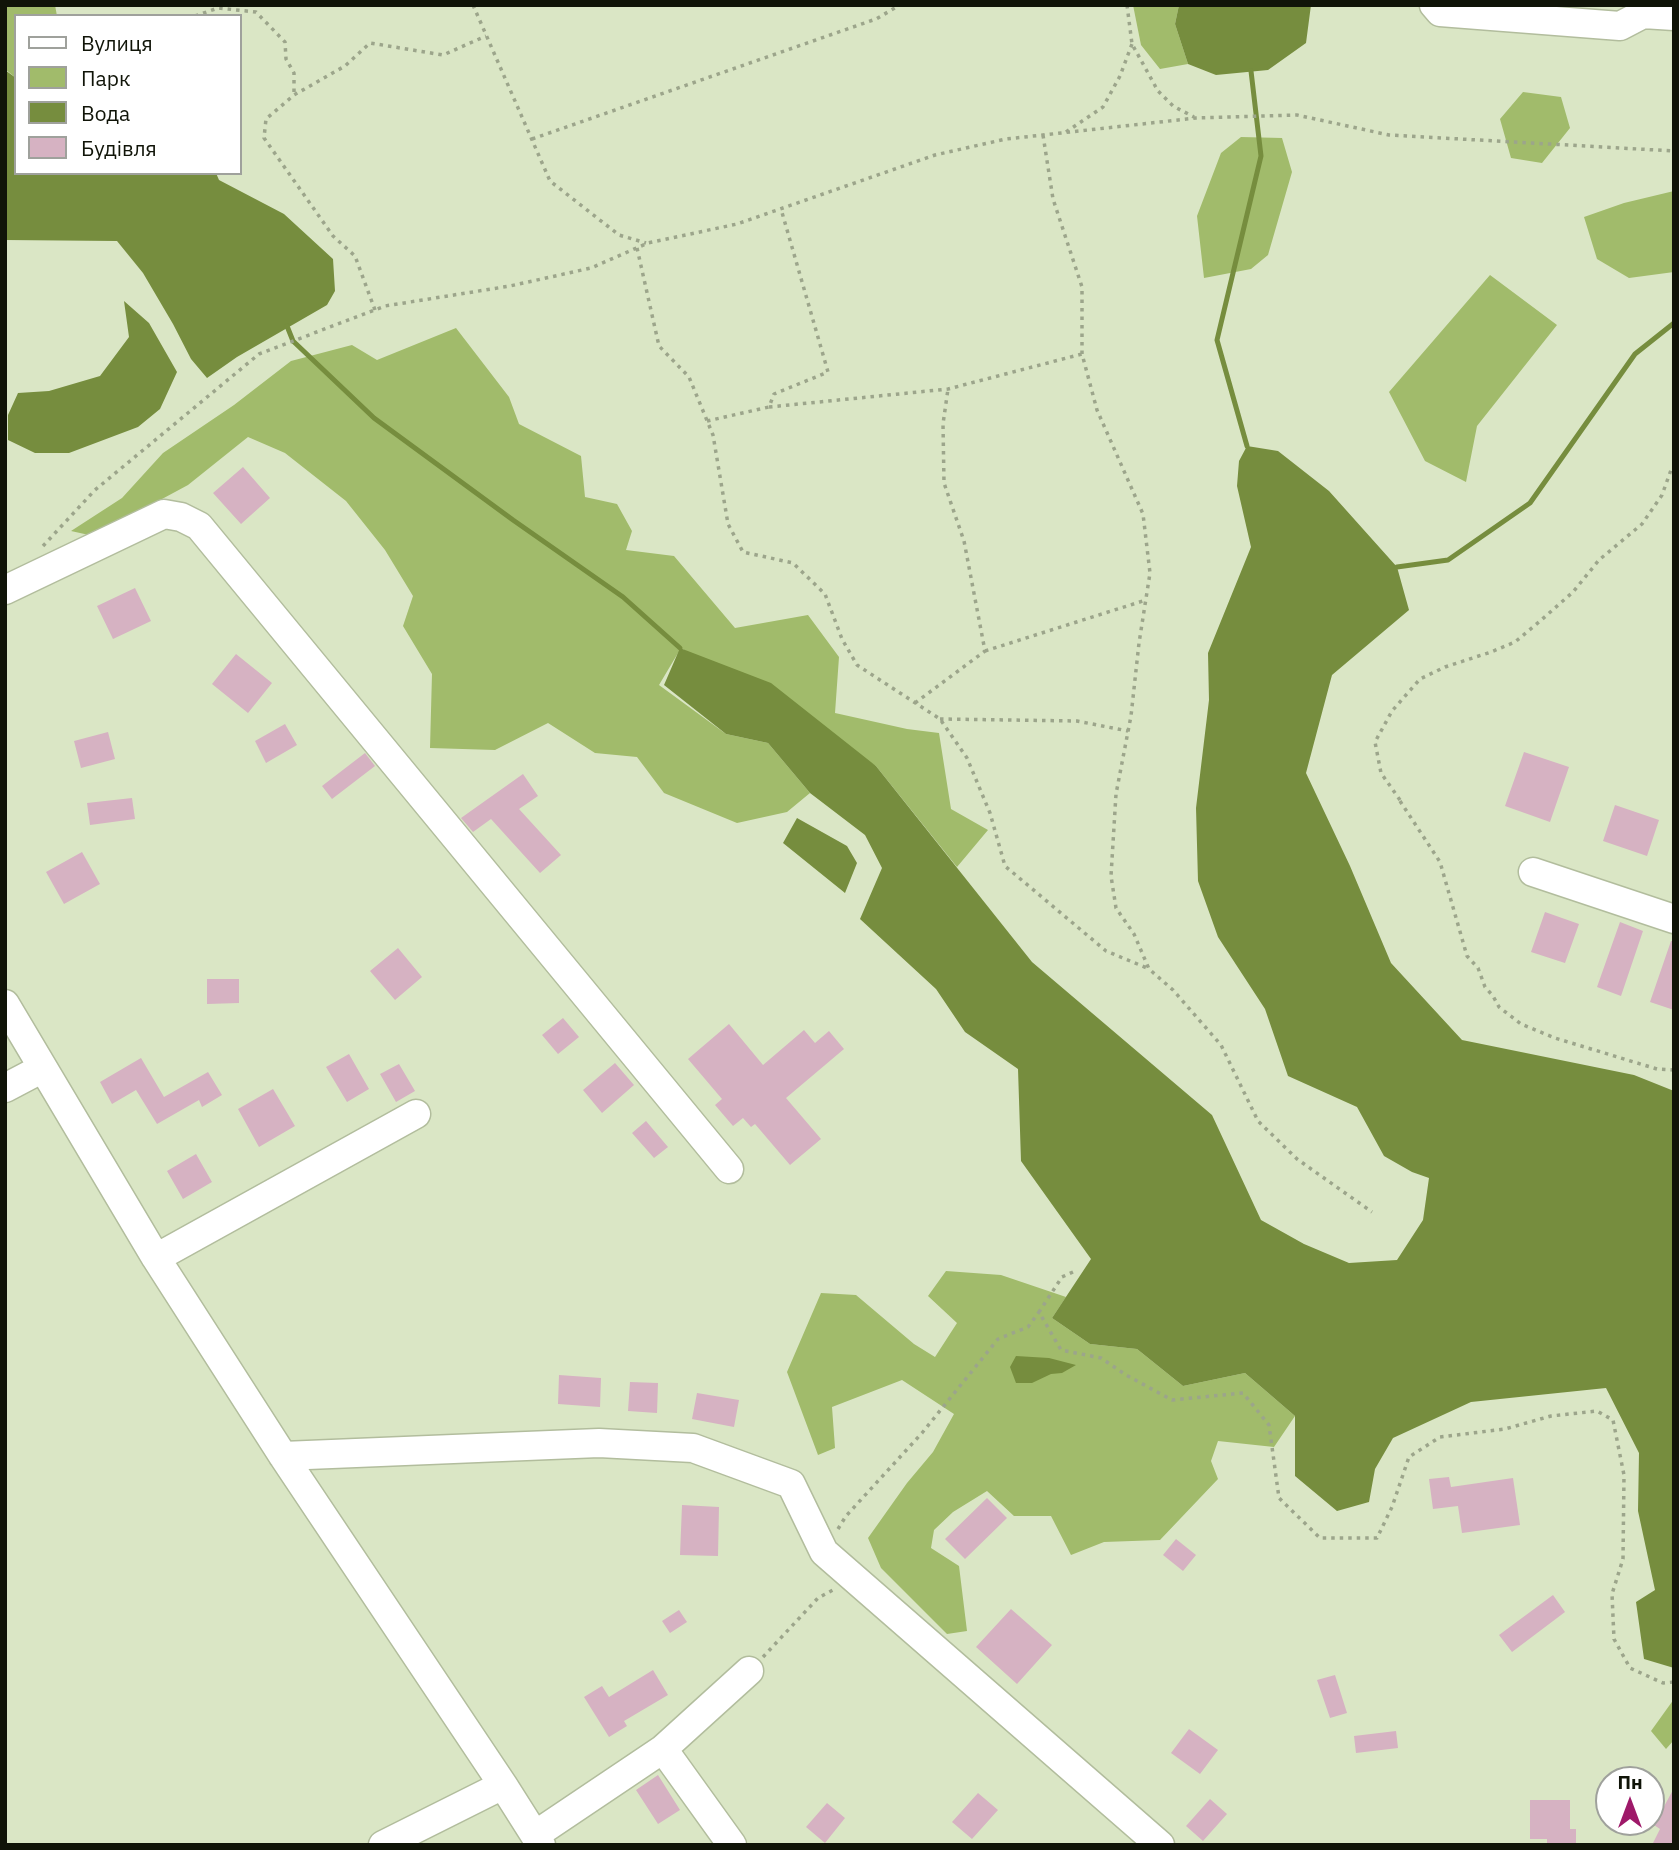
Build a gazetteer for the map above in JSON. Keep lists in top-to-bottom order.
{
  "legend": [
    "Вулиця",
    "Парк",
    "Вода",
    "Будівля"
  ],
  "north": "top"
}
